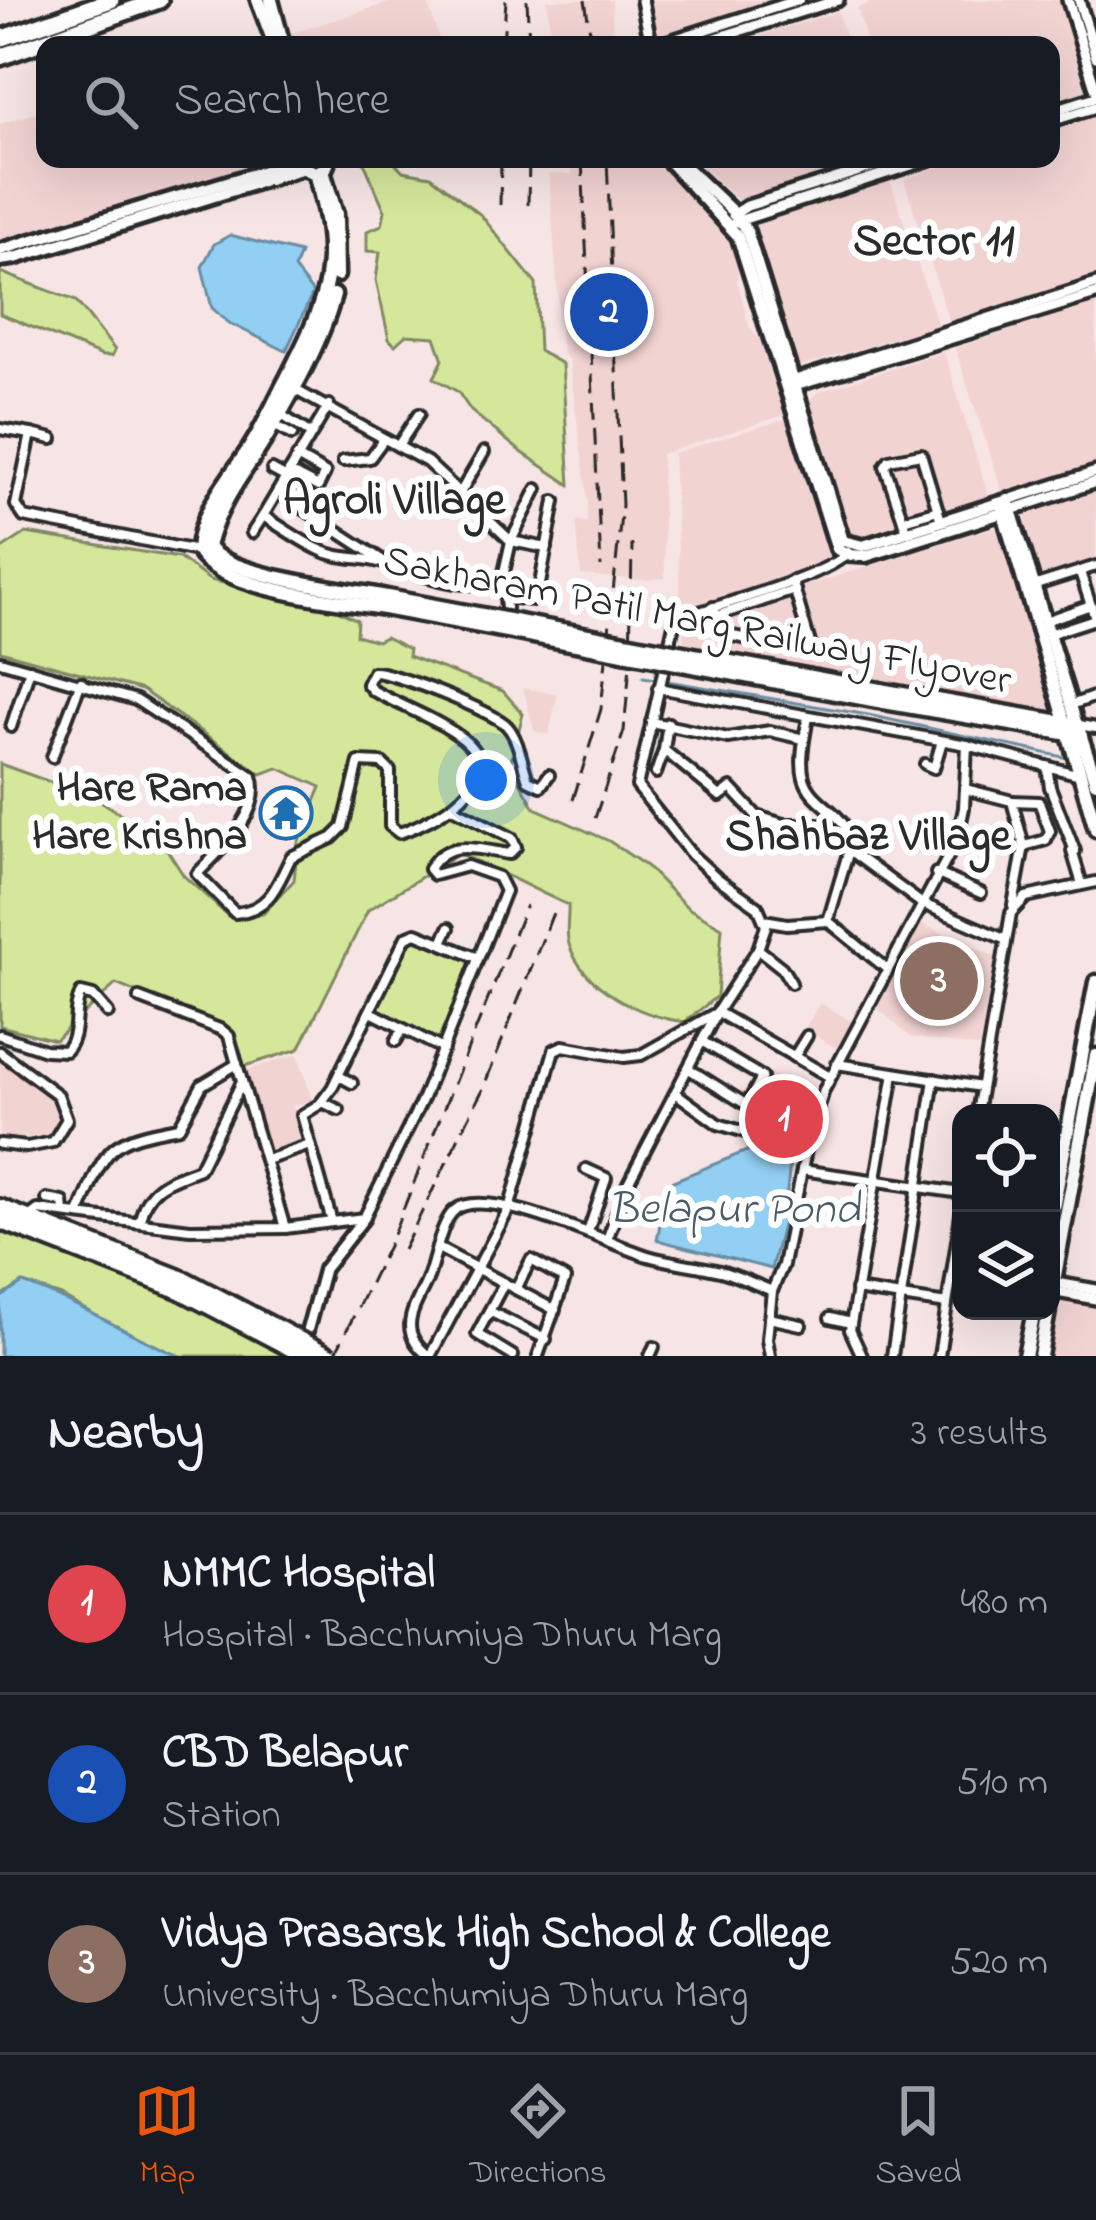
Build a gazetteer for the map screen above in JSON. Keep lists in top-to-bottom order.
{
  "streets": {
    "main road": ["Sakharam Patil Marg Railway Flyover"]
  },
  "districts": ["Sector 11", "Agroli Village", "Shahbaz Village"],
  "water": ["Belapur Pond"],
  "places": {
    "temple": ["Hare Rama Hare Krishna"]
  },
  "page": {
    "search": "Search here",
    "pins": ["2", "3", "1"],
    "heading": ["Nearby", "3 results"],
    "list": [
      {
        "mark": "1",
        "name": "NMMC Hospital",
        "note": "Hospital · Bacchumiya Dhuru Marg",
        "value": "480 m"
      },
      {
        "mark": "2",
        "name": "CBD Belapur",
        "note": "Station",
        "value": "510 m"
      },
      {
        "mark": "3",
        "name": "Vidya Prasarsk High School & College",
        "note": "University · Bacchumiya Dhuru Marg",
        "value": "520 m"
      }
    ],
    "nav": ["Map", "Directions", "Saved"]
  }
}
